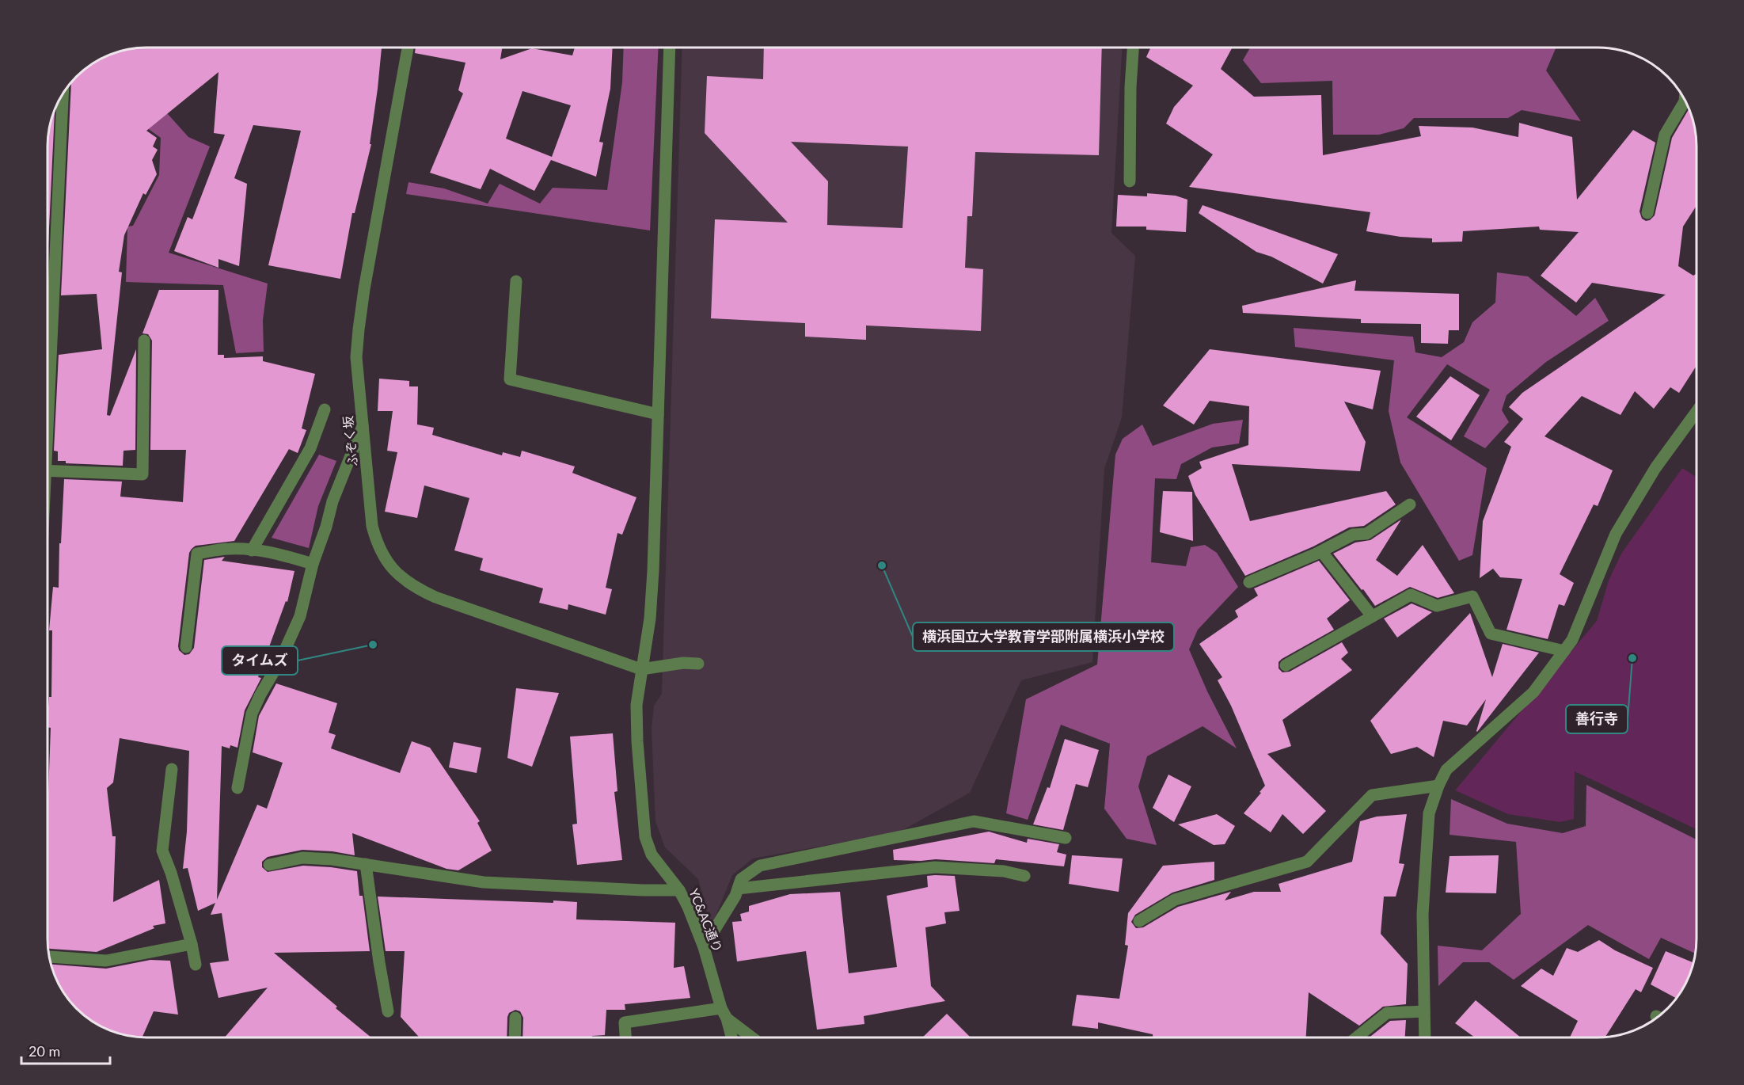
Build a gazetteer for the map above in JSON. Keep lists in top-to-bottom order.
{
  "streets": {
    "street": ["ふぞく坂", "YC&AC通り"]
  },
  "crossings": [
    ["ふぞく坂", "YC&AC通り"]
  ],
  "places": ["横浜国立大学教育学部附属横浜小学校", "タイムズ", "善行寺"],
  "scale_bar": "20 m"
}
